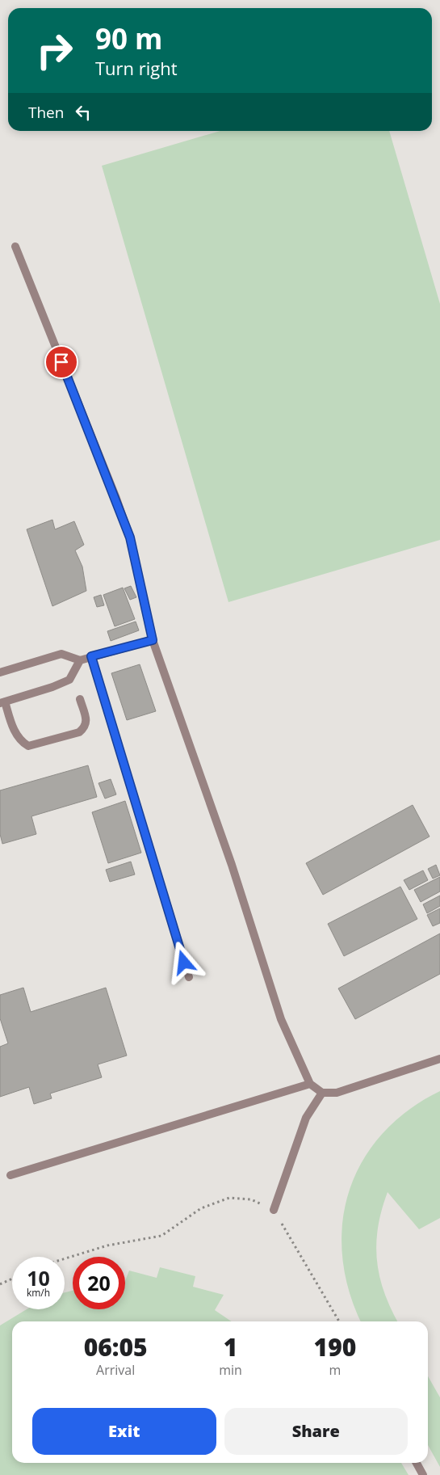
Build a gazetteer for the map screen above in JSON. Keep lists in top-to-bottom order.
{
  "page": {
    "turn": ["90 m", "Turn right"],
    "then": "Then",
    "speed": "10 km/h",
    "limit": "20",
    "eta": [
      "06:05",
      "Arrival",
      "1",
      "min",
      "190",
      "m"
    ],
    "buttons": ["Exit", "Share"]
  }
}
